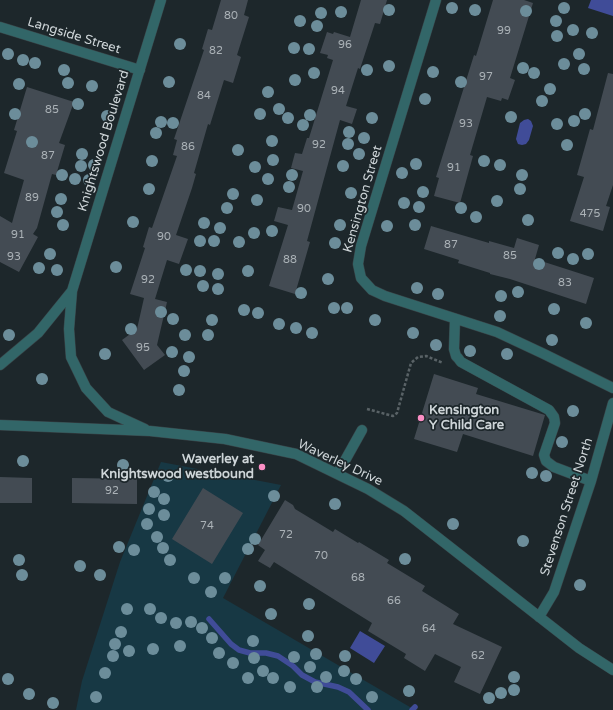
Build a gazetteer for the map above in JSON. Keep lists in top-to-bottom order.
{
  "streets": {
    "street": [
      "Langside Street",
      "Knightswood Boulevard",
      "Kensington Street",
      "Waverley Drive",
      "Stevenson Street North"
    ]
  },
  "crossings": [
    ["Langside Street", "Knightswood Boulevard"],
    ["Knightswood Boulevard", "Waverley Drive"],
    ["Waverley Drive", "Stevenson Street North"]
  ],
  "places": ["Kensington Y Child Care", "Waverley at Knightswood westbound"],
  "house_numbers": [
    "80",
    "99",
    "96",
    "82",
    "97",
    "94",
    "84",
    "85",
    "93",
    "92",
    "86",
    "87",
    "91",
    "89",
    "90",
    "475",
    "91",
    "90",
    "87",
    "85",
    "93",
    "88",
    "92",
    "83",
    "95",
    "92",
    "74",
    "72",
    "70",
    "68",
    "66",
    "64",
    "62"
  ]
}
